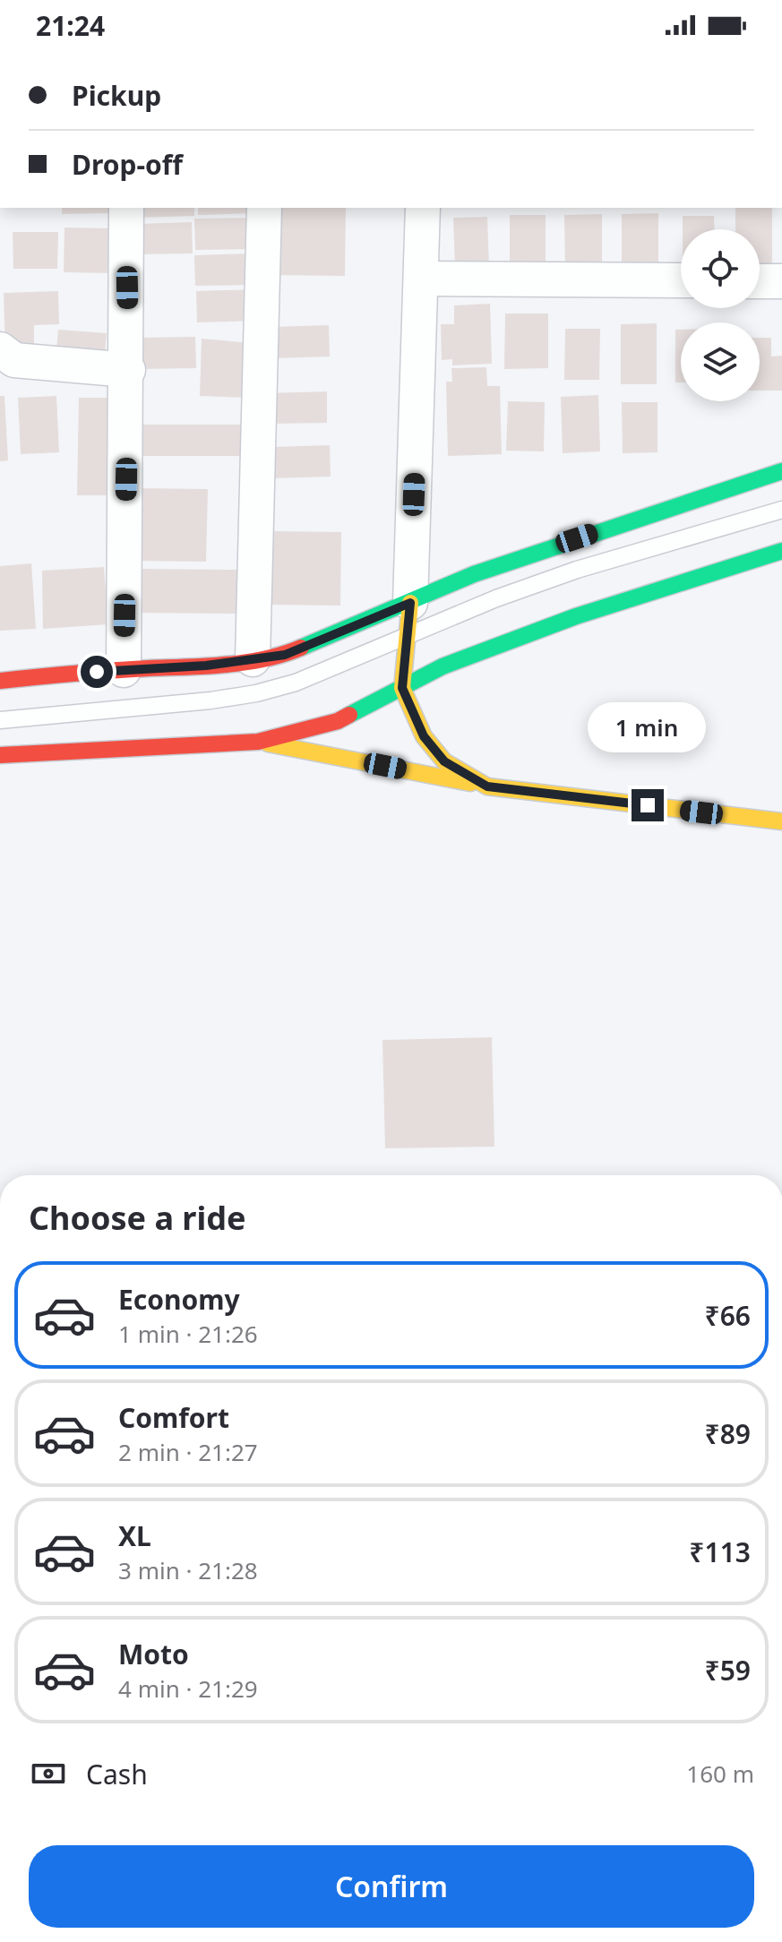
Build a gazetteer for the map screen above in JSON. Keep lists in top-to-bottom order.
{
  "page": {
    "status": "21:24",
    "banner": ["Pickup", "Drop-off"],
    "bubble": "1 min",
    "heading": "Choose a ride",
    "list": [
      {
        "name": "Economy",
        "note": "1 min · 21:26",
        "value": "₹66"
      },
      {
        "name": "Comfort",
        "note": "2 min · 21:27",
        "value": "₹89"
      },
      {
        "name": "XL",
        "note": "3 min · 21:28",
        "value": "₹113"
      },
      {
        "name": "Moto",
        "note": "4 min · 21:29",
        "value": "₹59"
      }
    ],
    "pay": ["Cash", "160 m"],
    "buttons": "Confirm"
  }
}
